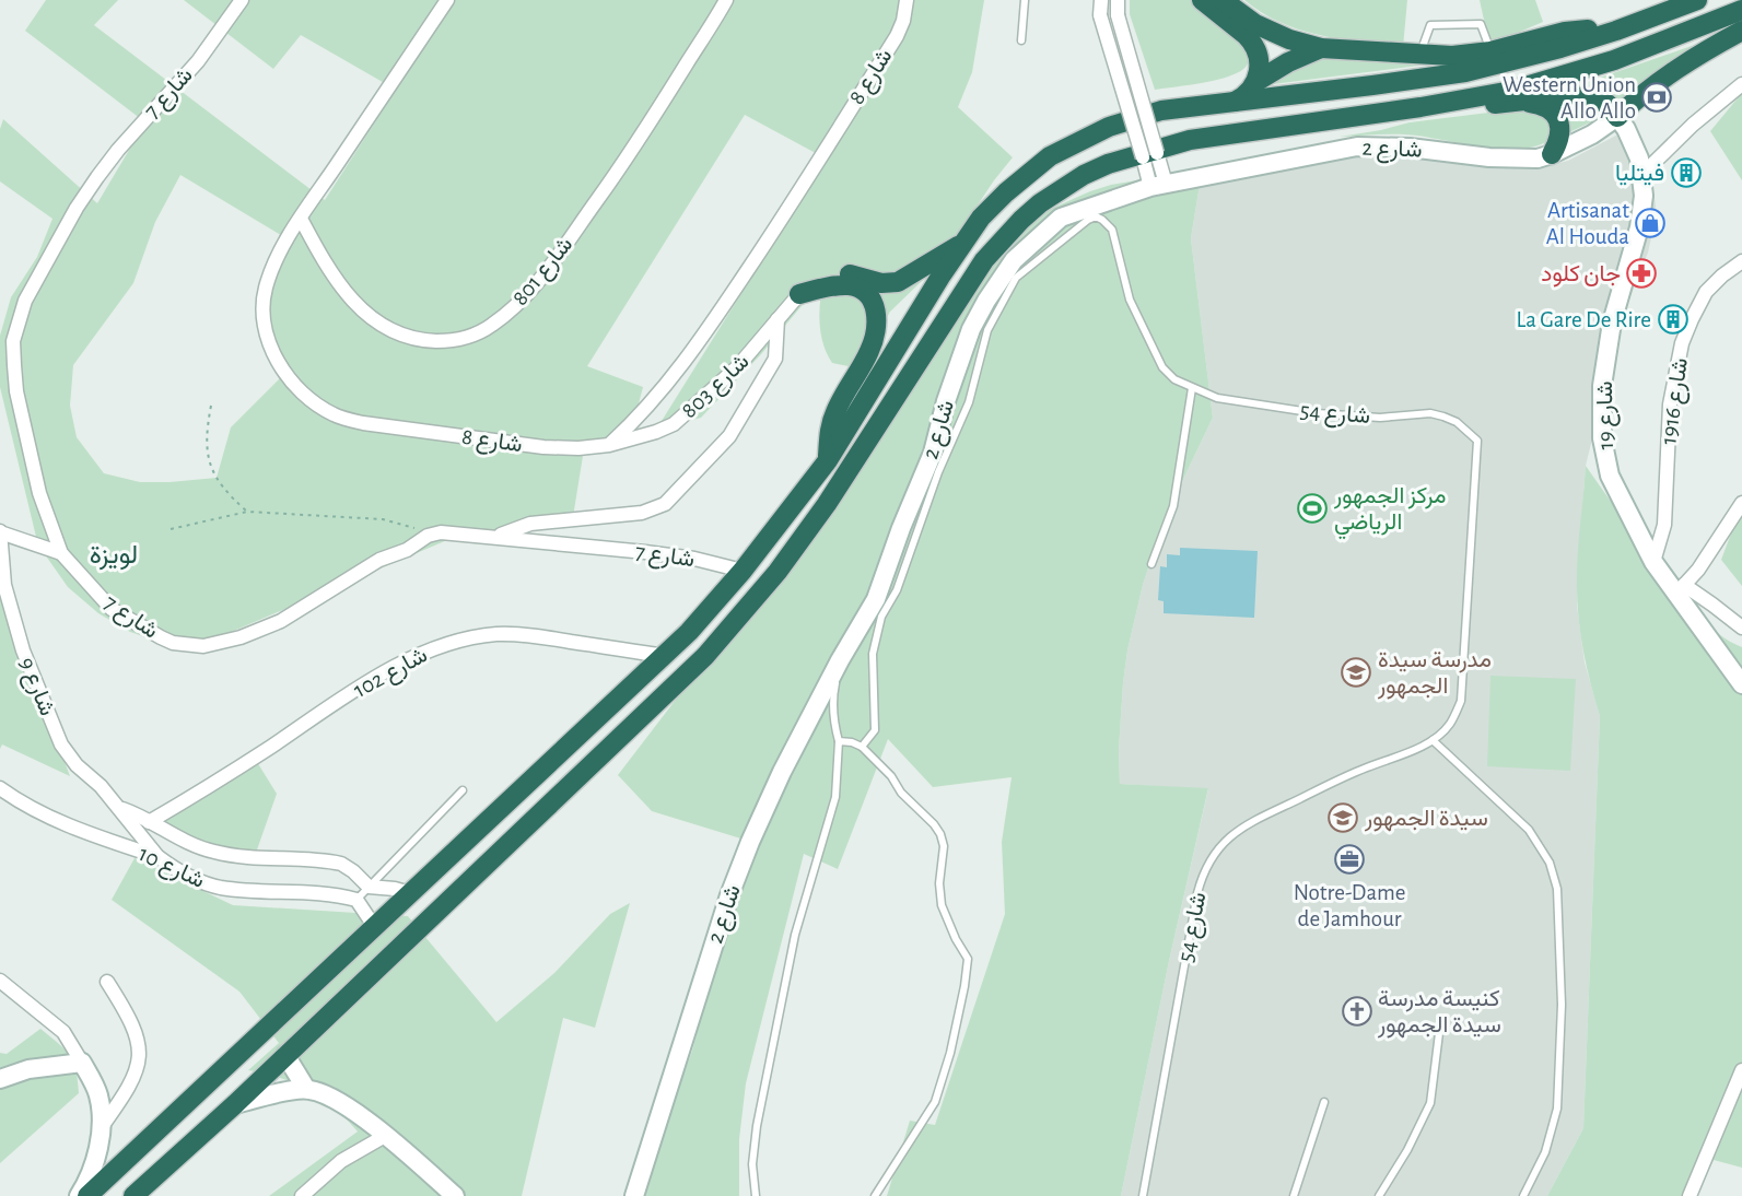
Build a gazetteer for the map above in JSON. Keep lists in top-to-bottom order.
{
  "streets": {
    "street": [
      "شارع 8",
      "شارع 7",
      "شارع 2",
      "شارع 801",
      "شارع 803",
      "شارع 1916",
      "شارع 19",
      "شارع 102",
      "شارع 9",
      "شارع 10"
    ],
    "lane": ["شارع 54"]
  },
  "crossings": [
    ["شارع 8", "شارع 801"],
    ["شارع 8", "شارع 803"],
    ["شارع 2", "شارع 19"],
    ["شارع 1916", "شارع 19"],
    ["شارع 9", "شارع 10"]
  ],
  "districts": ["لويزة"],
  "places": {
    "bank": ["Western Union Allo Allo"],
    "building": ["فيتليا", "La Gare De Rire"],
    "shop": ["Artisanat Al Houda"],
    "pharmacy": ["جان كلود"],
    "sports": ["مركز الجمهور الرياضي"],
    "school or university": ["مدرسة سيدة الجمهور", "سيدة الجمهور"],
    "office": ["Notre-Dame de Jamhour"],
    "church": ["كنيسة مدرسة سيدة الجمهور"]
  }
}
